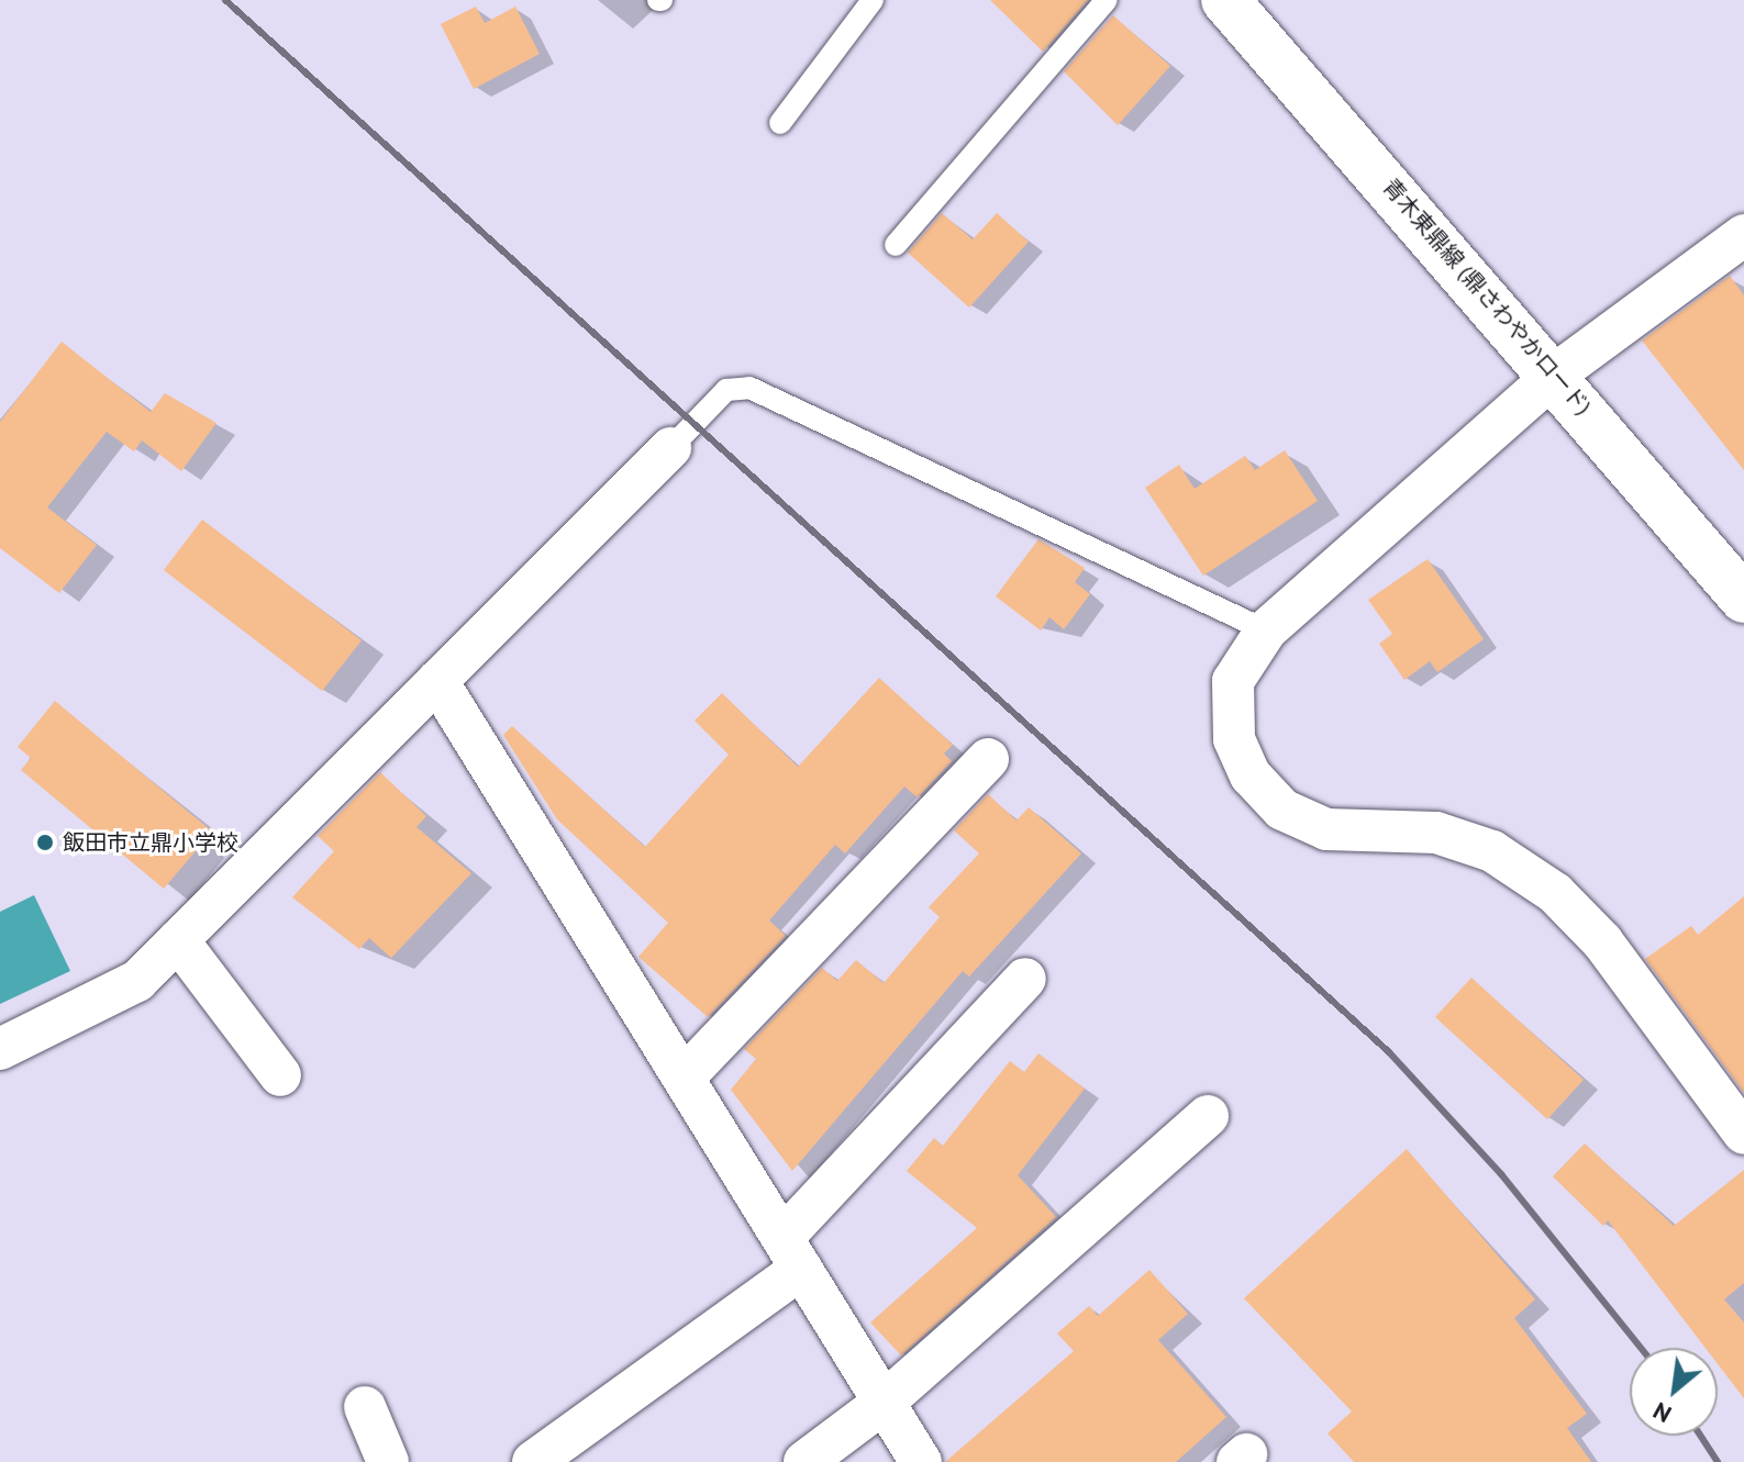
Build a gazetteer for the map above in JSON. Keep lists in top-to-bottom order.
{
  "streets": {
    "main road": ["青木東鼎線 (鼎さわやかロード)"]
  },
  "places": ["飯田市立鼎小学校"],
  "north": "bottom left"
}
